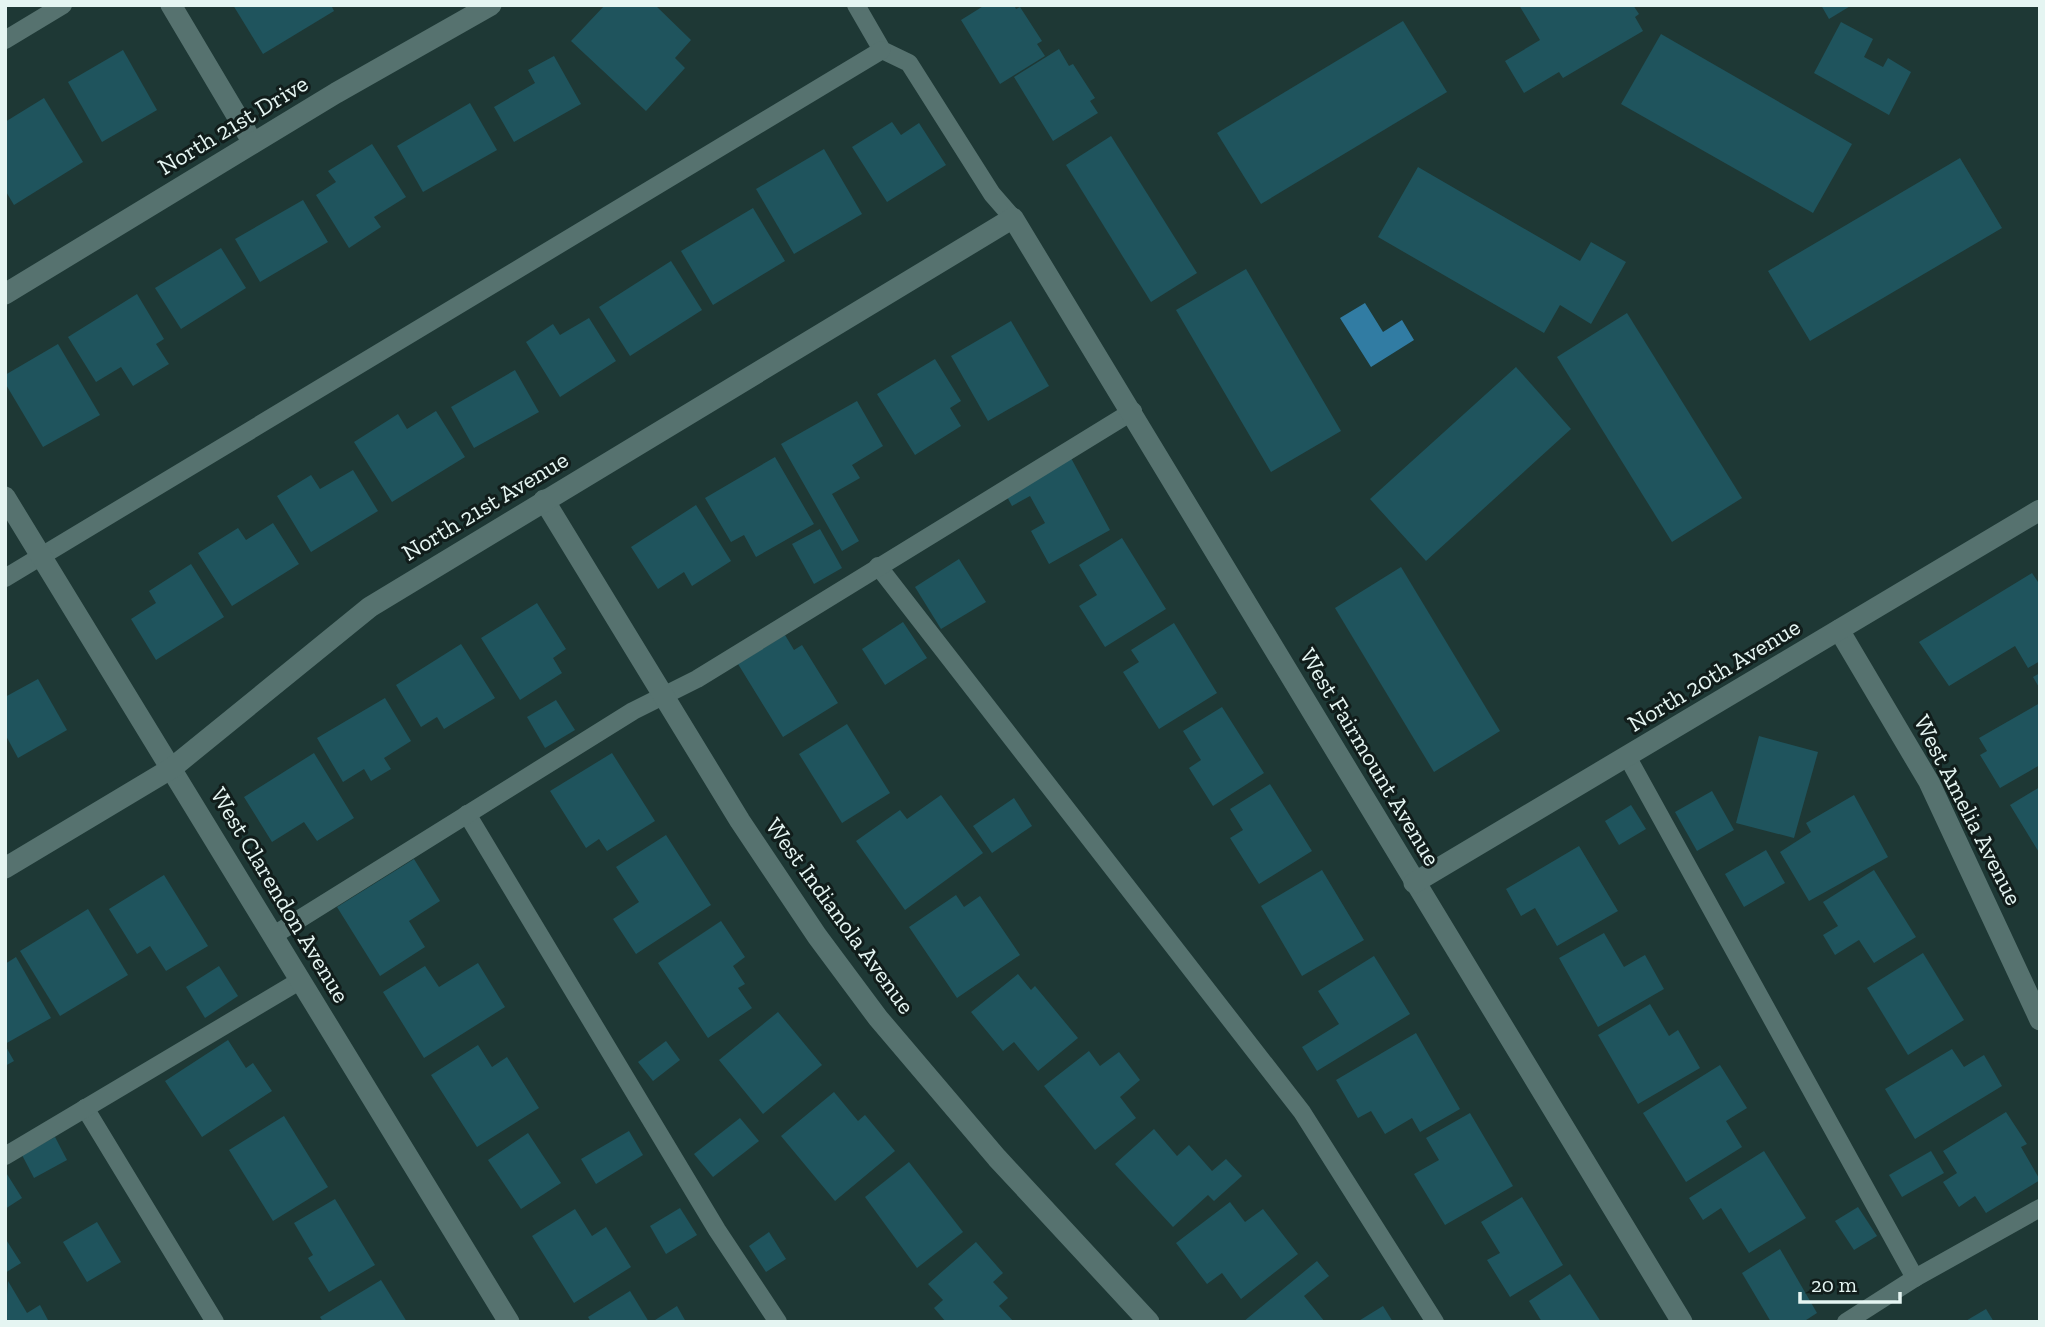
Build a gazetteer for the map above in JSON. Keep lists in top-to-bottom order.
{
  "streets": {
    "street": [
      "North 21st Drive",
      "North 21st Avenue",
      "North 20th Avenue",
      "West Fairmount Avenue",
      "West Amelia Avenue",
      "West Clarendon Avenue",
      "West Indianola Avenue"
    ]
  },
  "crossings": [
    ["North 21st Avenue", "West Fairmount Avenue"],
    ["North 21st Avenue", "West Clarendon Avenue"],
    ["North 21st Avenue", "West Indianola Avenue"],
    ["North 20th Avenue", "West Fairmount Avenue"],
    ["North 20th Avenue", "West Amelia Avenue"]
  ],
  "scale_bar": "20 m"
}
